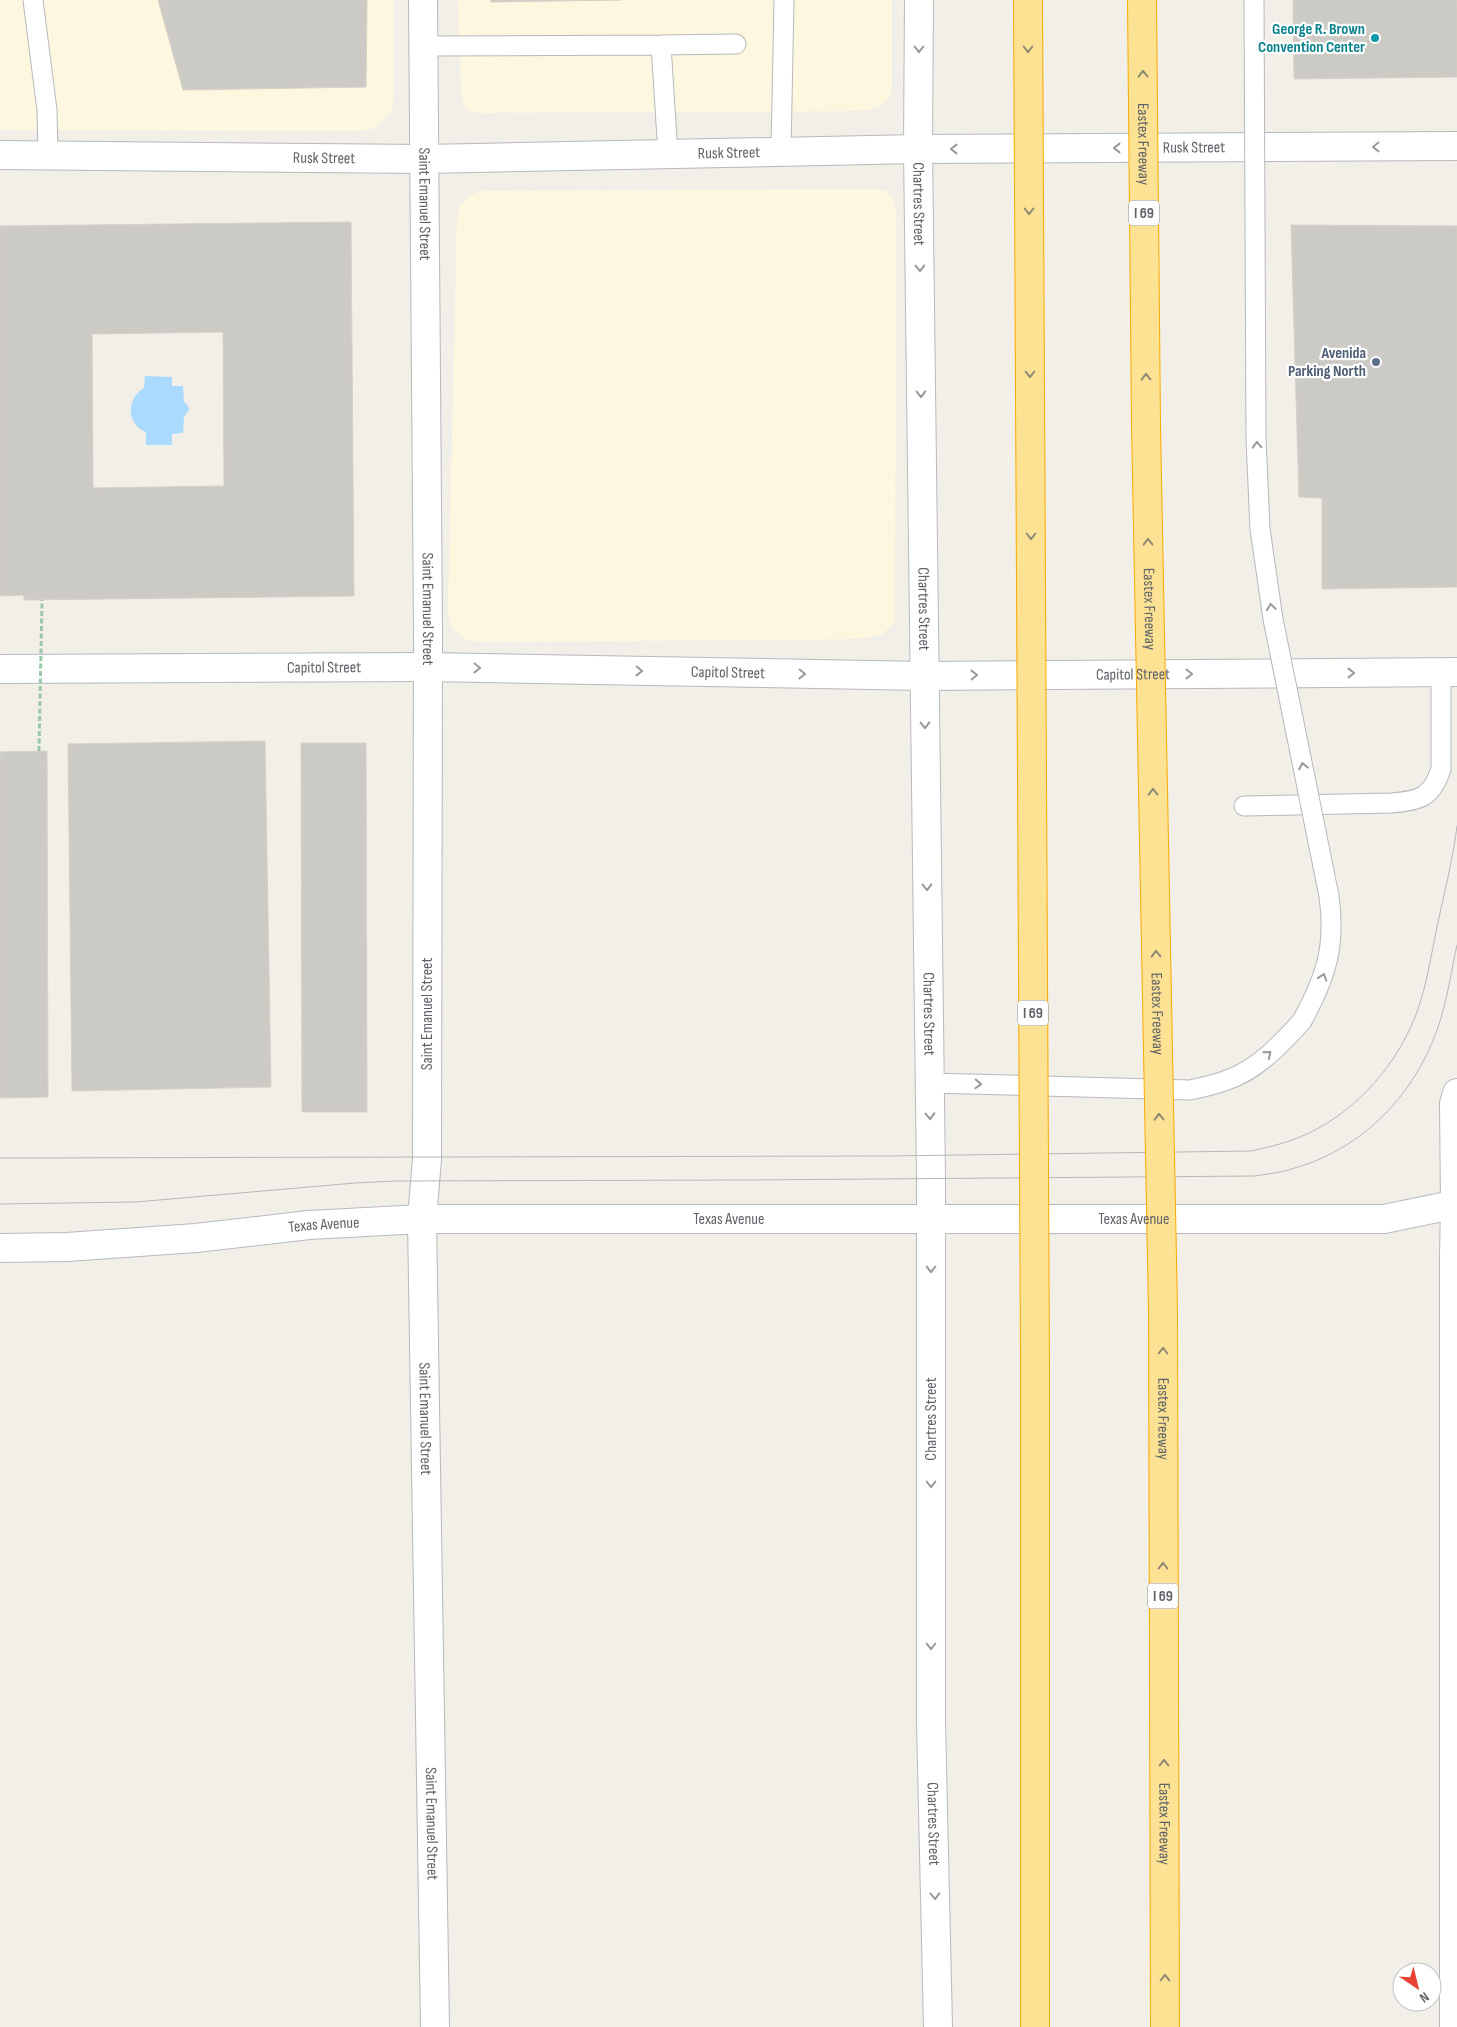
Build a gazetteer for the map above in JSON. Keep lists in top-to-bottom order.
{
  "streets": {
    "highway": ["Eastex Freeway", "I 69"],
    "street": [
      "Rusk Street",
      "Saint Emanuel Street",
      "Chartres Street",
      "Capitol Street",
      "Texas Avenue"
    ]
  },
  "crossings": [
    ["Rusk Street", "Saint Emanuel Street"],
    ["Rusk Street", "Chartres Street"],
    ["Saint Emanuel Street", "Capitol Street"],
    ["Saint Emanuel Street", "Texas Avenue"],
    ["Chartres Street", "Capitol Street"],
    ["Chartres Street", "Texas Avenue"]
  ],
  "one_way": ["Rusk Street", "Chartres Street", "Capitol Street"],
  "places": ["George R. Brown Convention Center", "Avenida Parking North"],
  "north": "bottom right"
}
